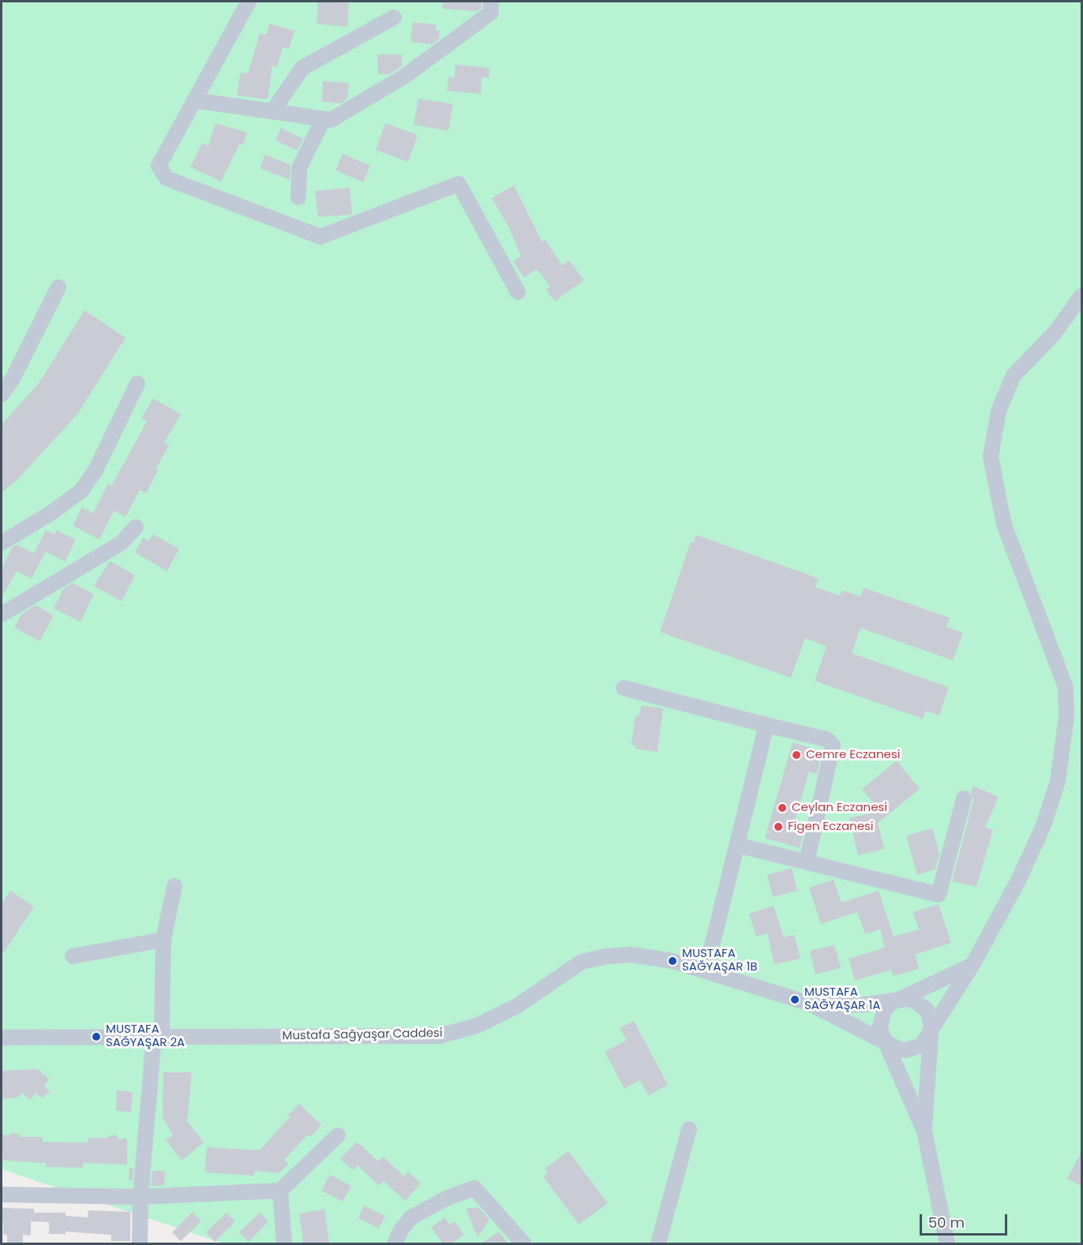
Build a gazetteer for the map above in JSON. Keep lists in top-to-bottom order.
{
  "streets": {
    "street": ["Mustafa Sağyaşar Caddesi"]
  },
  "places": [
    "Cemre Eczanesi",
    "Ceylan Eczanesi",
    "Figen Eczanesi",
    "MUSTAFA SAĞYAŞAR 1B",
    "MUSTAFA SAĞYAŞAR 1A",
    "MUSTAFA SAĞYAŞAR 2A"
  ],
  "scale_bar": "50 m"
}
